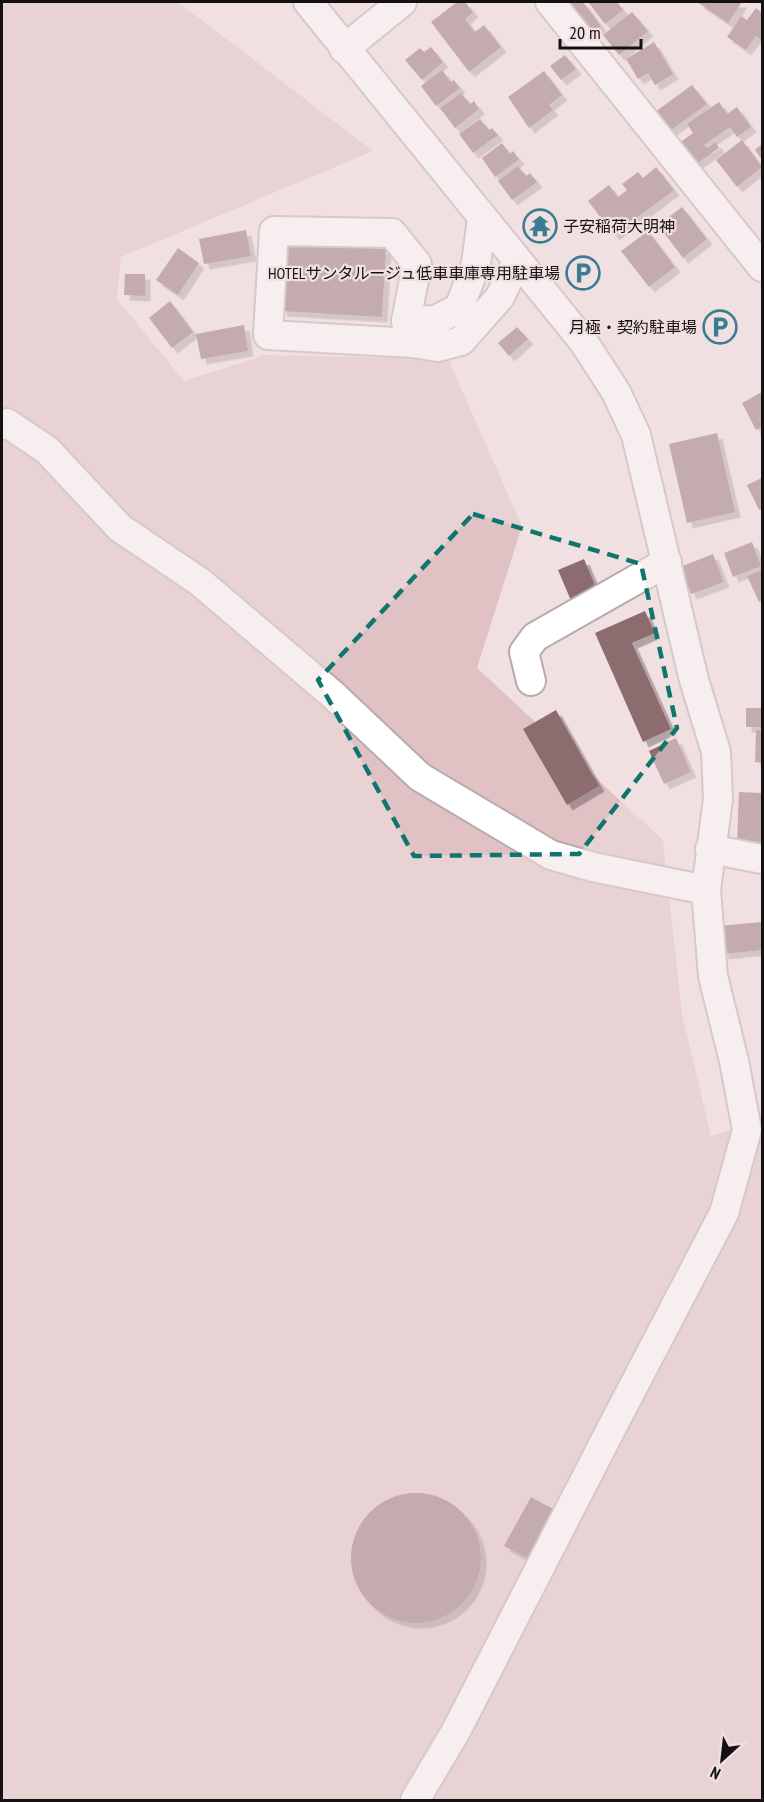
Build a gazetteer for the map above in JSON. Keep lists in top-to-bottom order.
{
  "places": {
    "temple": ["子安稲荷大明神"],
    "parking": ["HOTELサンタルージュ低車車庫専用駐車場", "月極・契約駐車場"]
  },
  "scale_bar": "20 m",
  "north": "bottom left"
}
